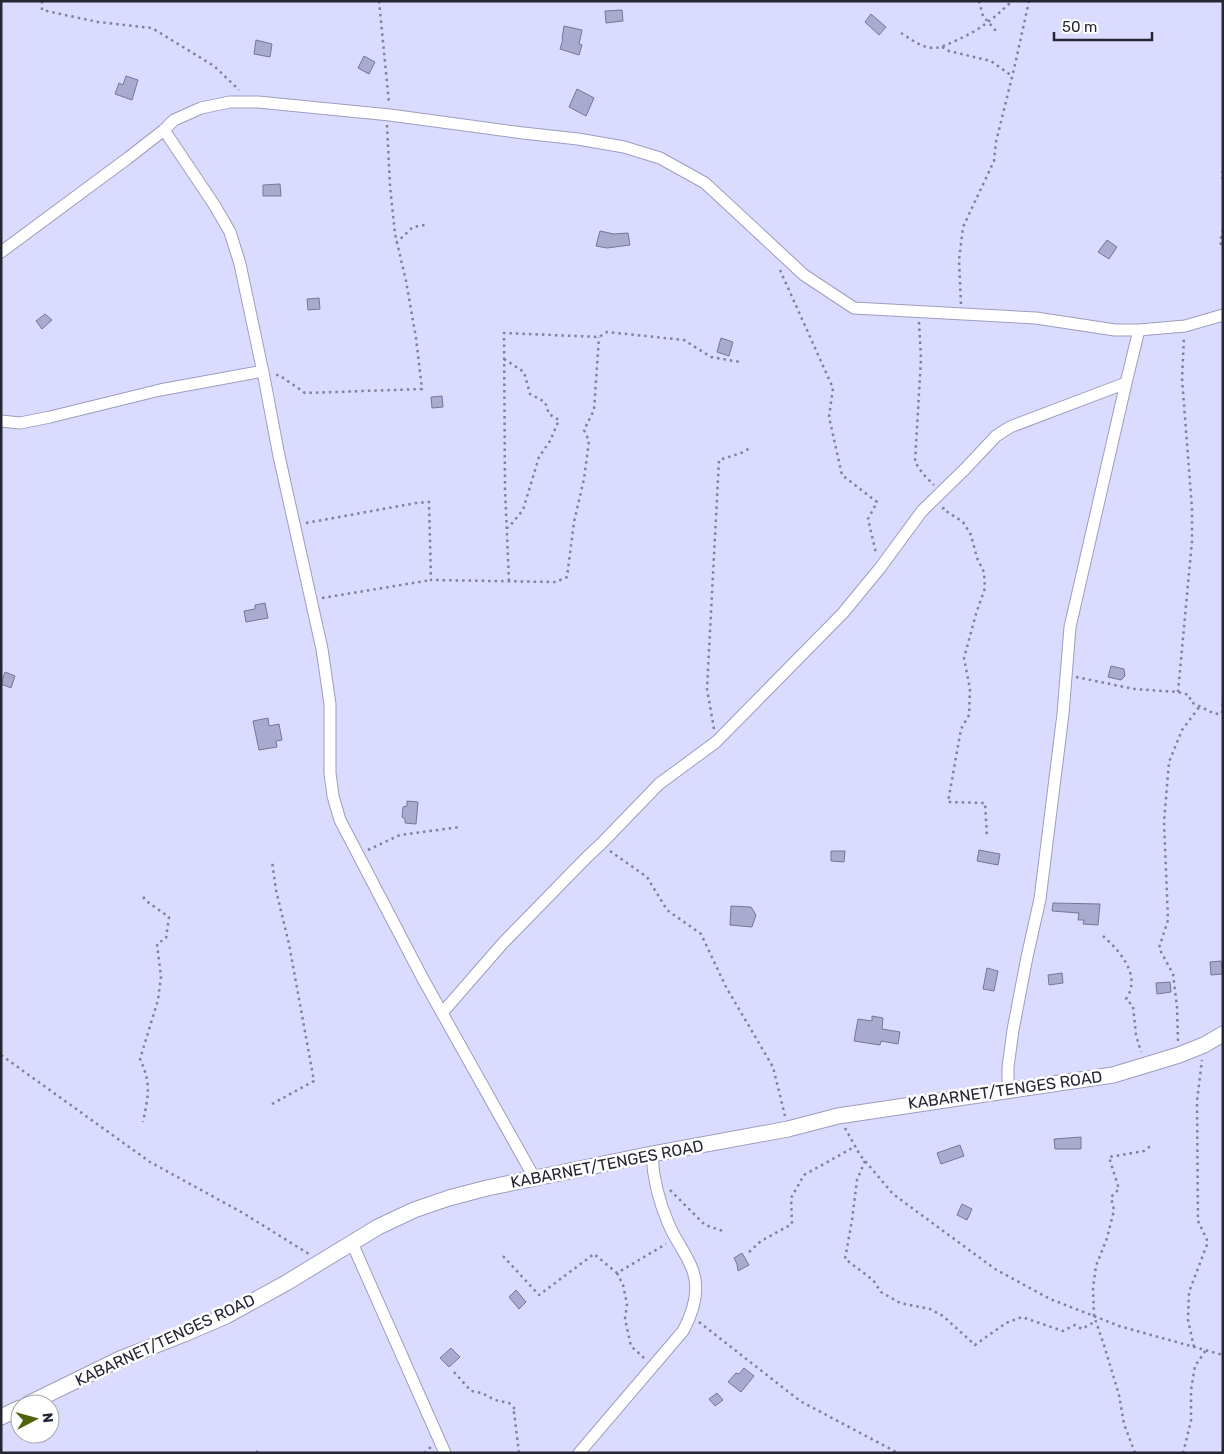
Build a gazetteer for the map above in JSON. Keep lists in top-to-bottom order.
{
  "streets": {
    "street": ["KABARNET/TENGES ROAD"]
  },
  "scale_bar": "50 m",
  "north": "right"
}
